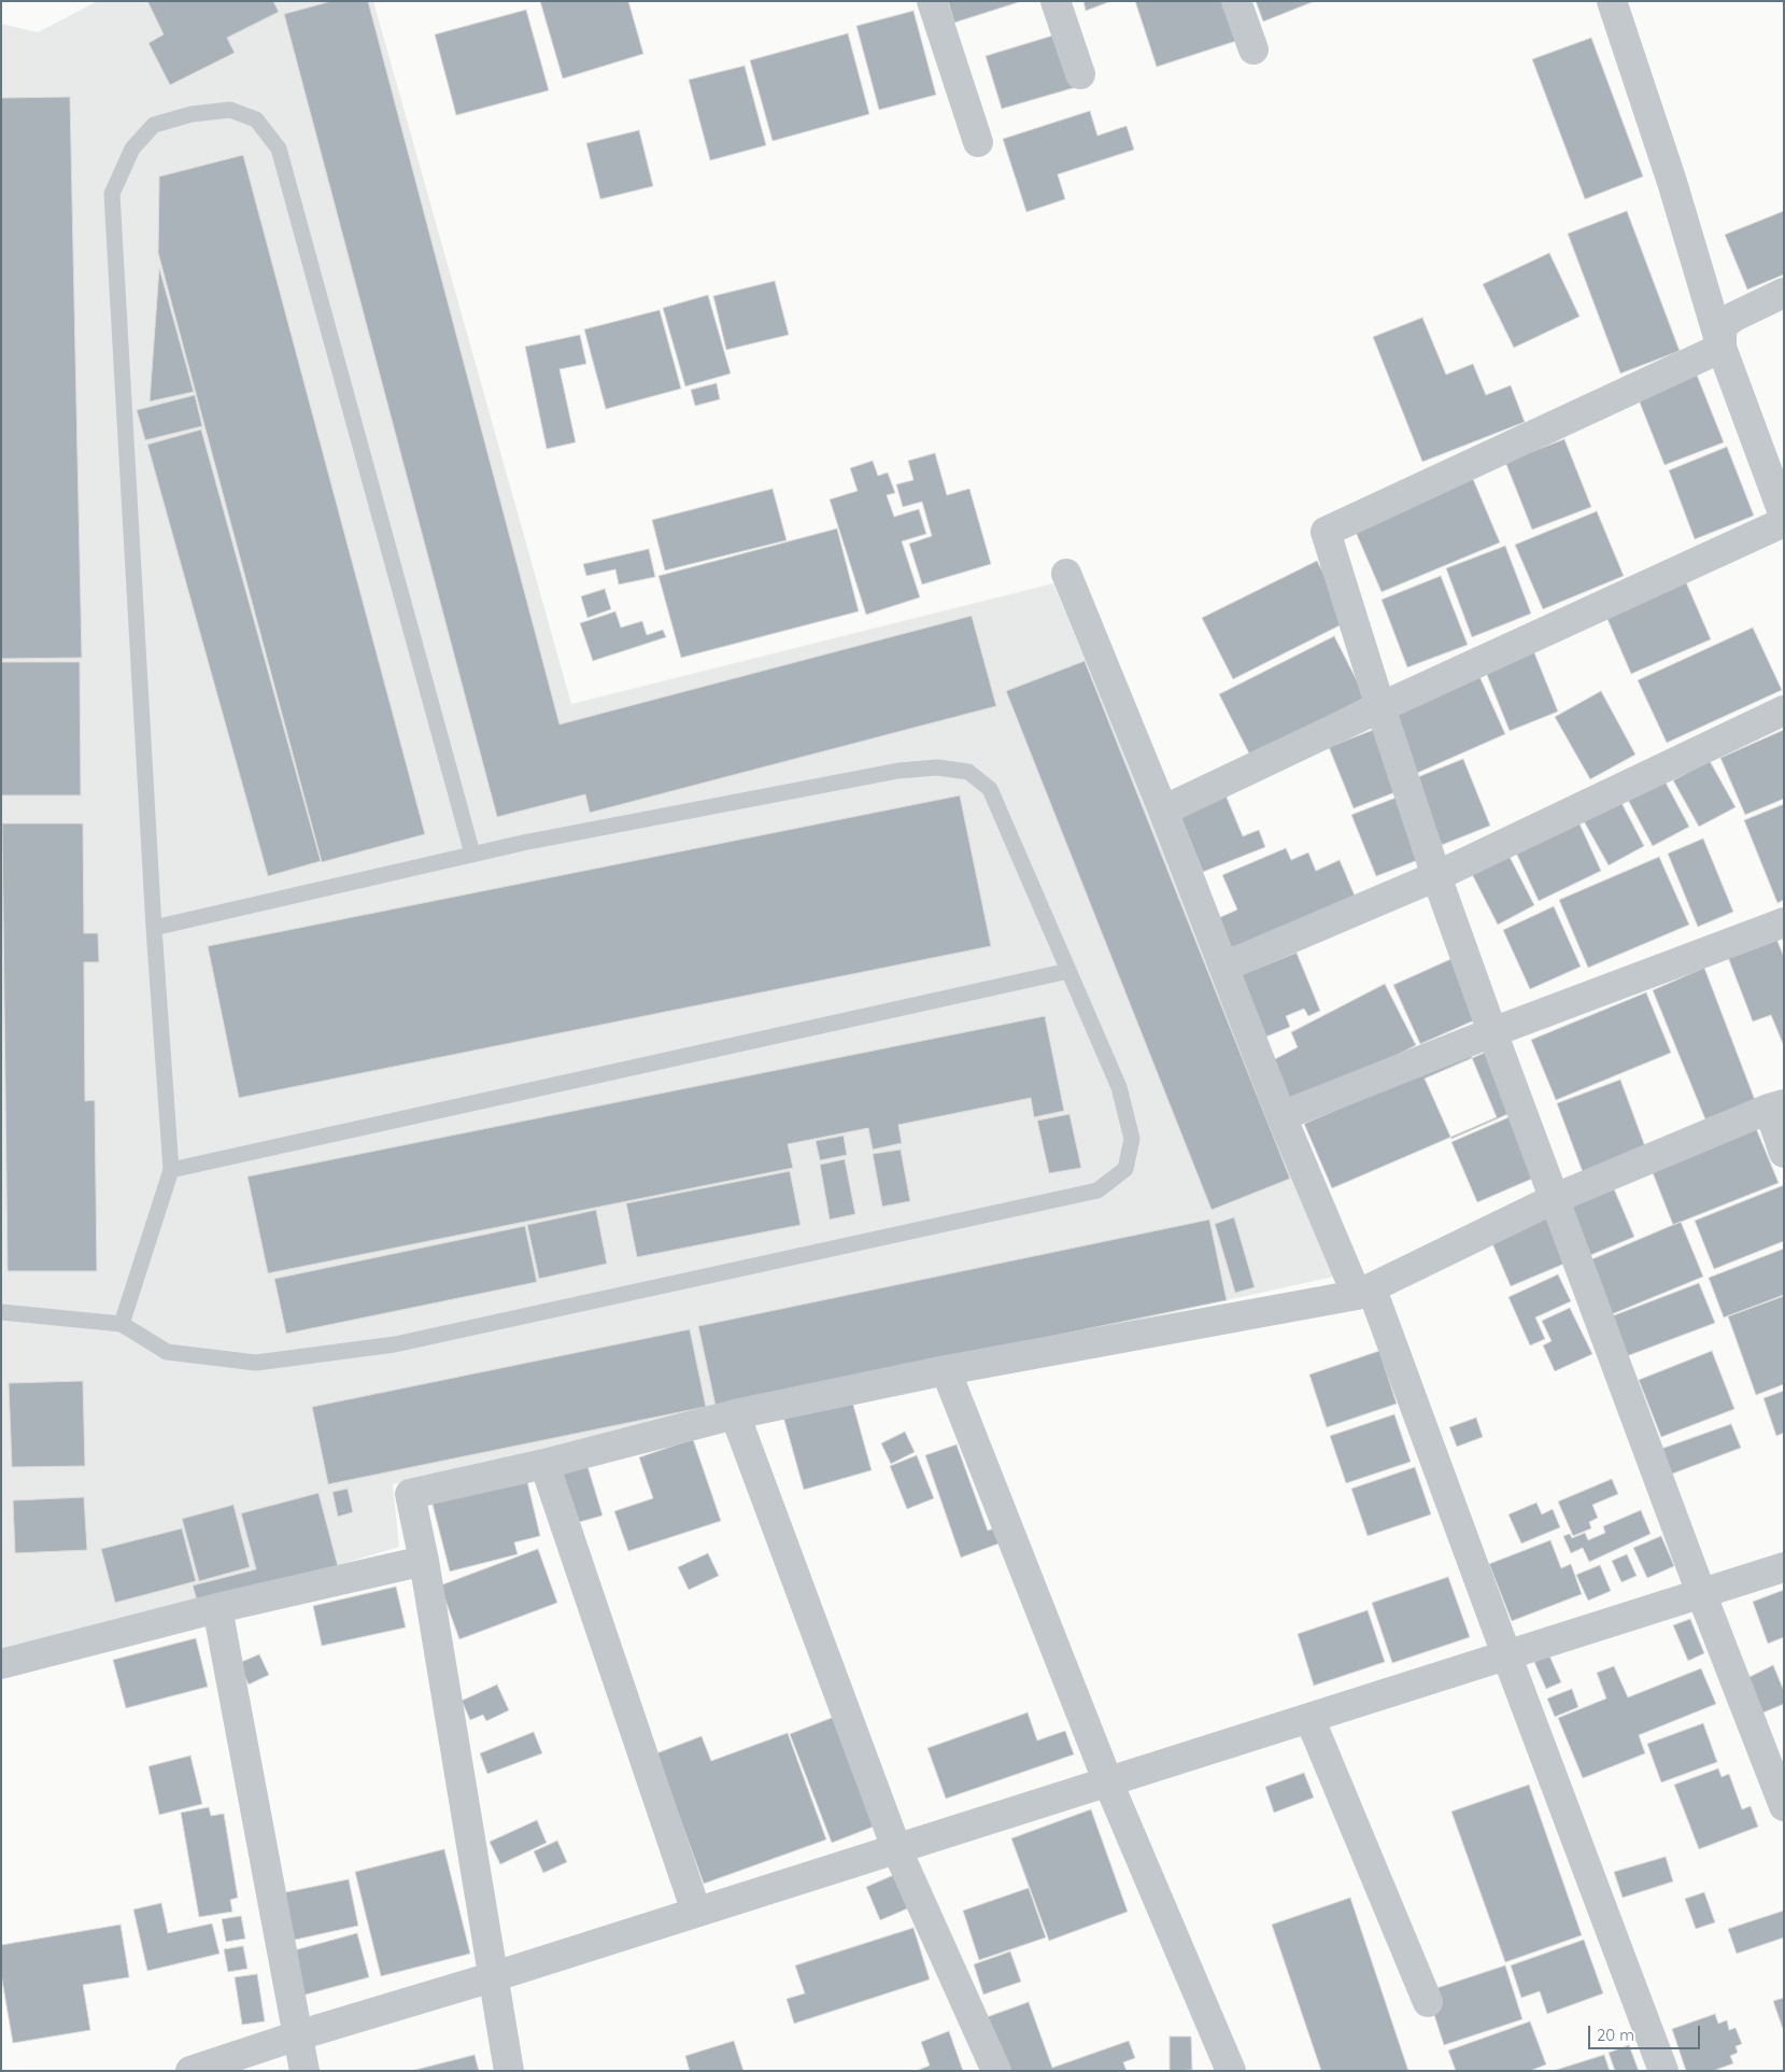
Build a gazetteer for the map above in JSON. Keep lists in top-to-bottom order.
{
  "scale_bar": "20 m"
}
